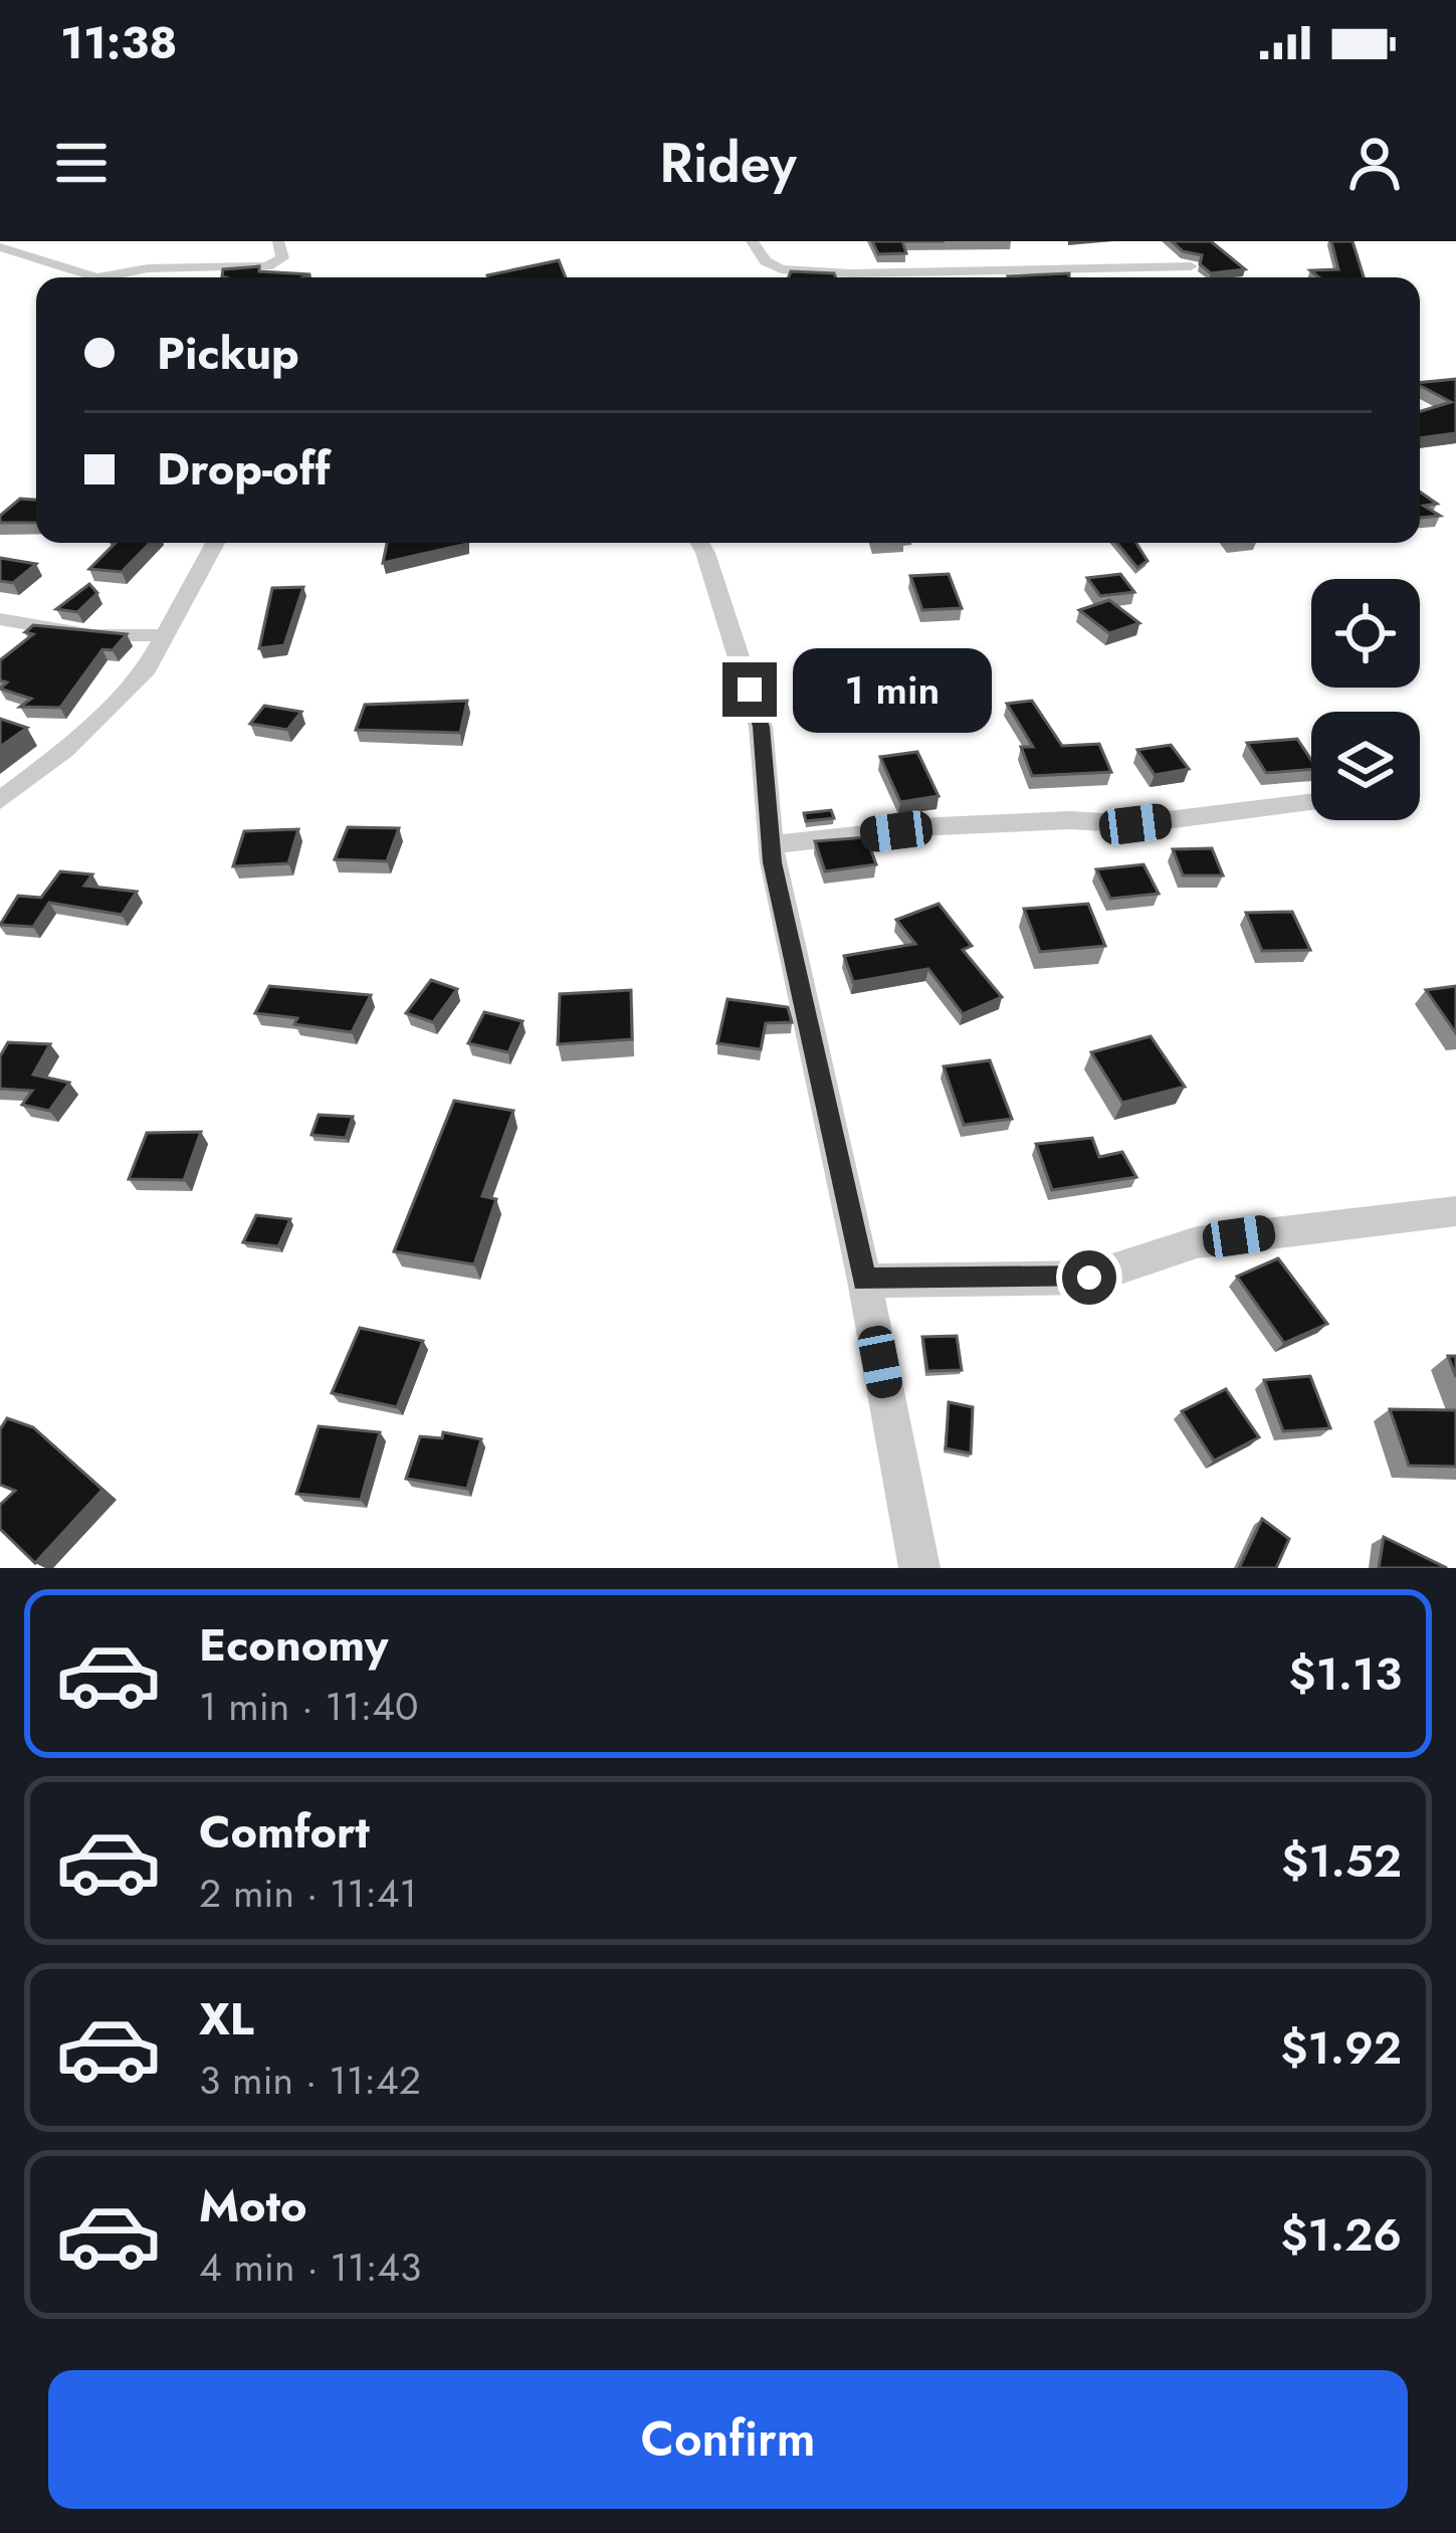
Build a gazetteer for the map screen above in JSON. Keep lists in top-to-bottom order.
{
  "page": {
    "status": "11:38",
    "header": "Ridey",
    "banner": ["Pickup", "Drop-off"],
    "bubble": "1 min",
    "list": [
      {
        "name": "Economy",
        "note": "1 min · 11:40",
        "value": "$1.13"
      },
      {
        "name": "Comfort",
        "note": "2 min · 11:41",
        "value": "$1.52"
      },
      {
        "name": "XL",
        "note": "3 min · 11:42",
        "value": "$1.92"
      },
      {
        "name": "Moto",
        "note": "4 min · 11:43",
        "value": "$1.26"
      }
    ],
    "buttons": "Confirm"
  }
}
